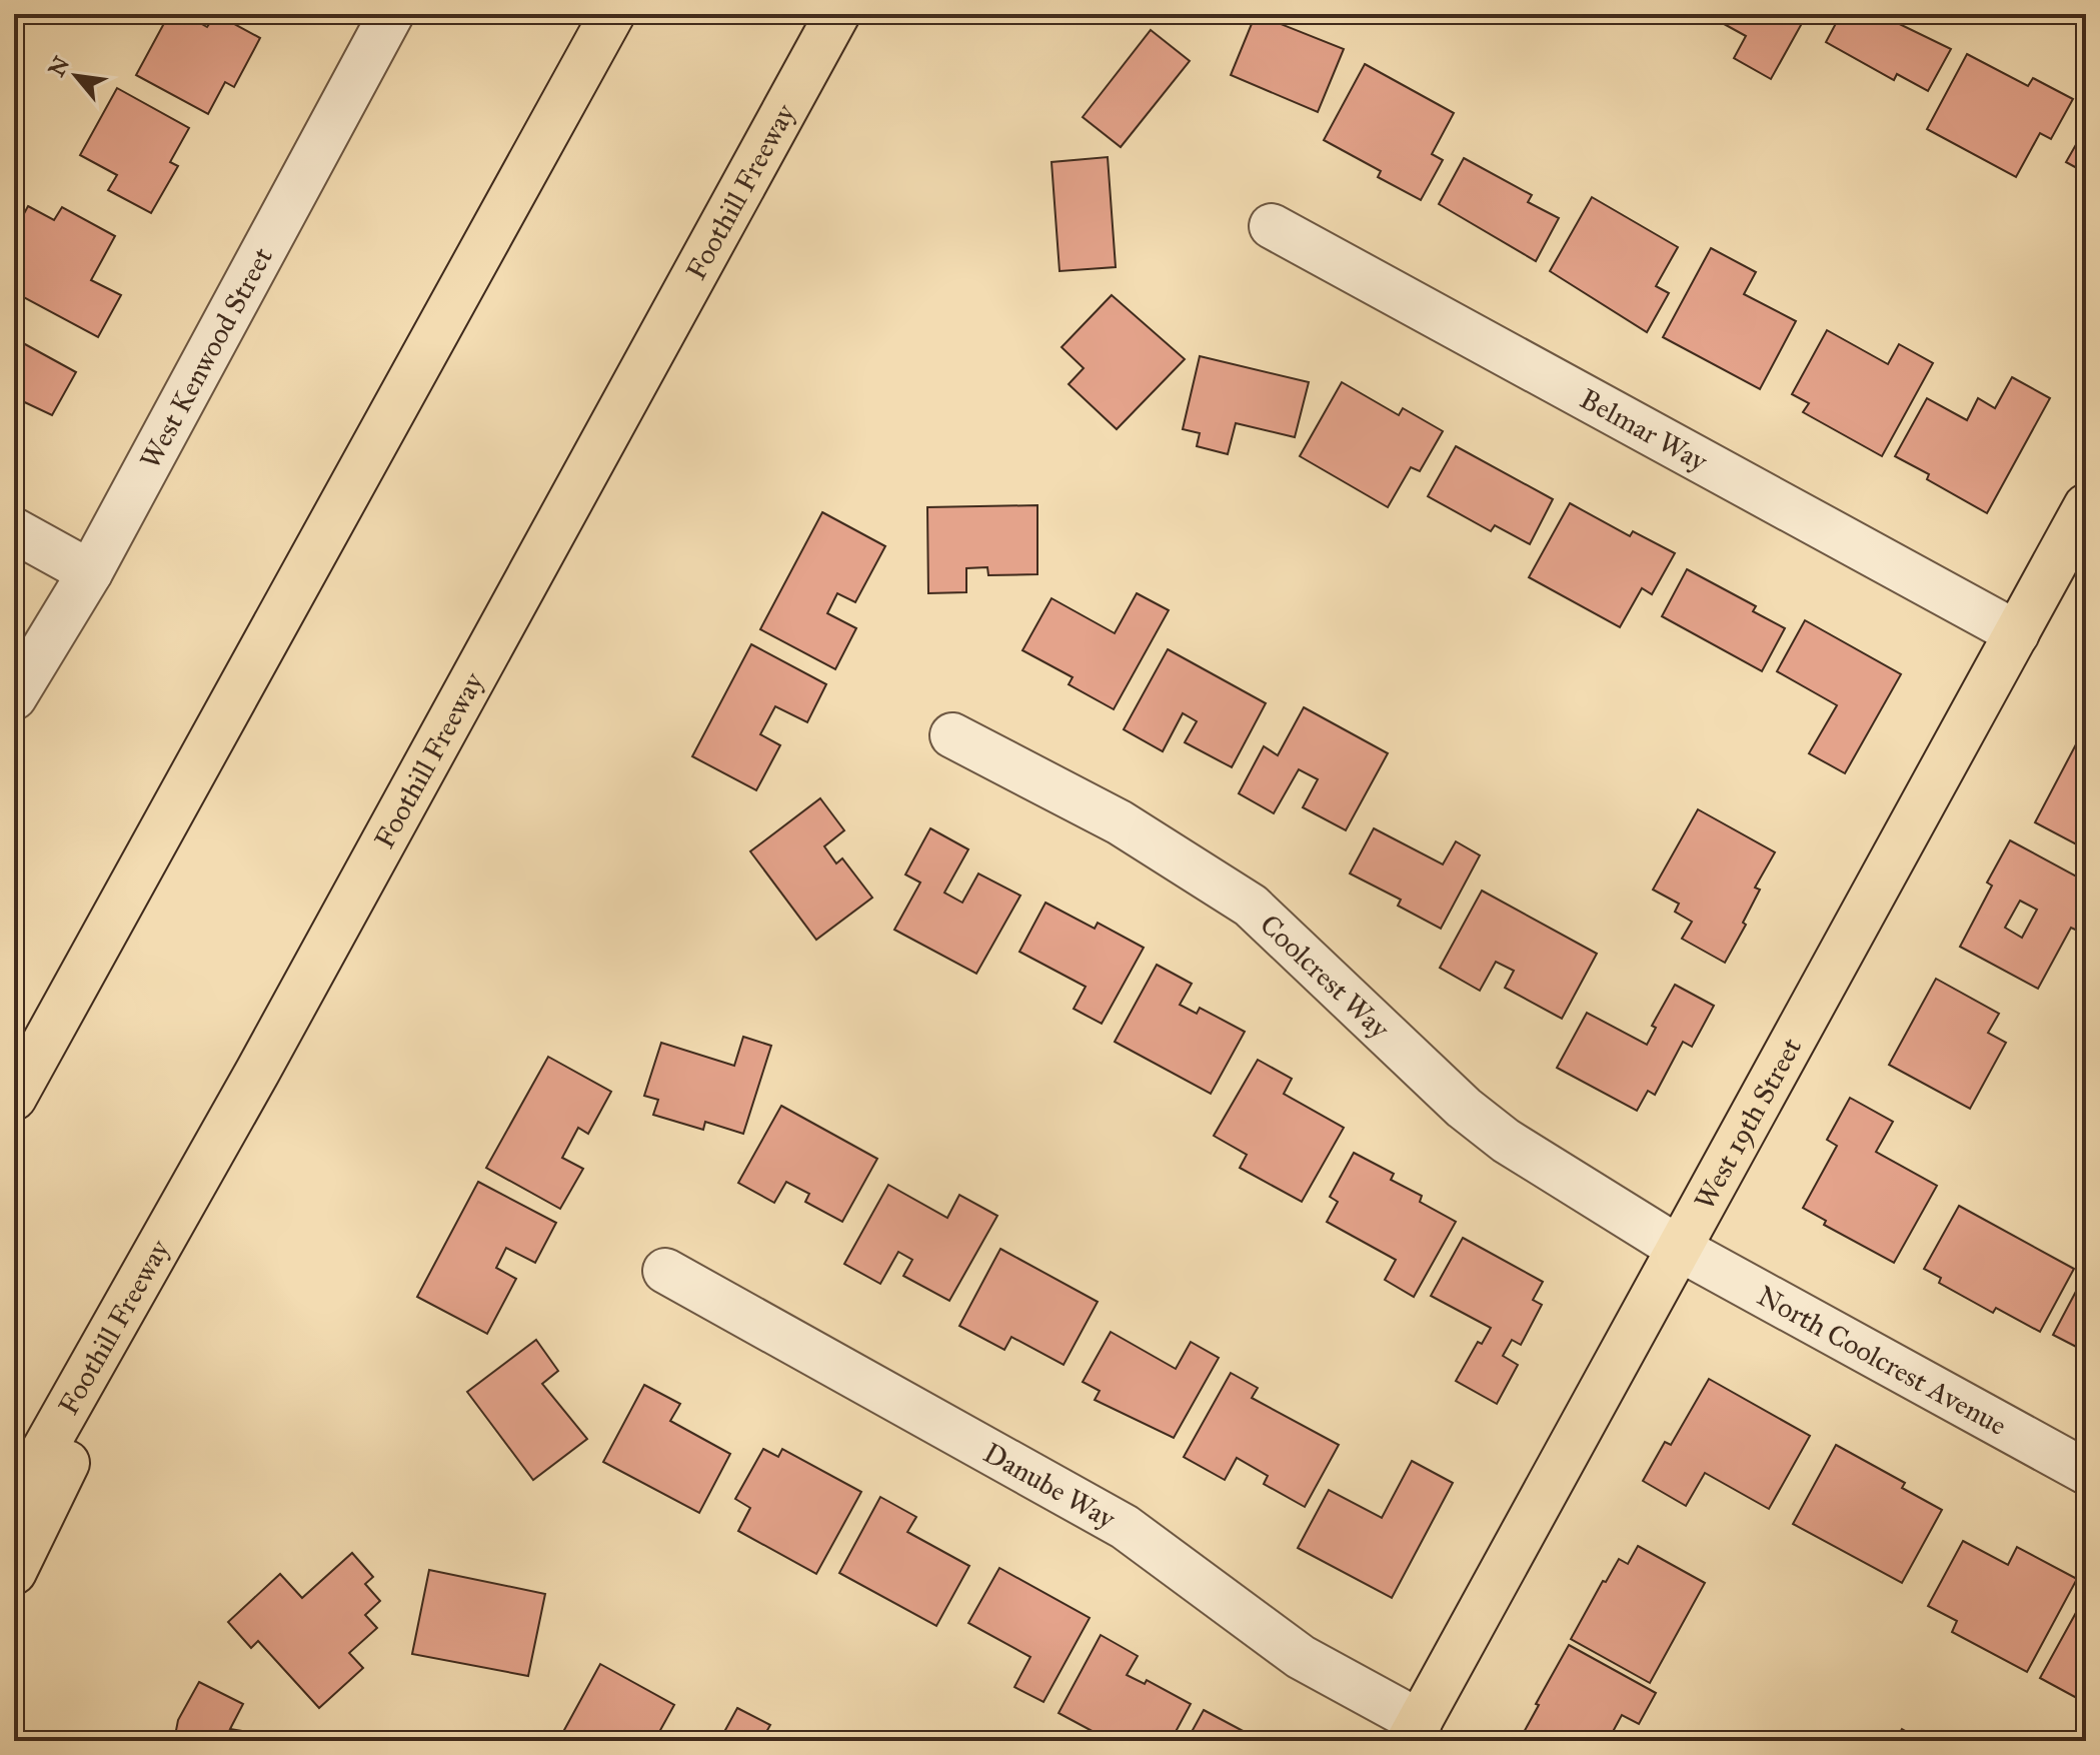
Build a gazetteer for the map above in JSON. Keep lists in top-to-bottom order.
{
  "streets": {
    "main road": ["Foothill Freeway", "West 19th Street"],
    "street": [
      "West Kenwood Street",
      "Belmar Way",
      "Coolcrest Way",
      "North Coolcrest Avenue",
      "Danube Way"
    ]
  },
  "crossings": [
    ["Belmar Way", "West 19th Street"],
    ["Coolcrest Way", "West 19th Street"],
    ["Coolcrest Way", "North Coolcrest Avenue"],
    ["West 19th Street", "North Coolcrest Avenue"],
    ["West 19th Street", "Danube Way"]
  ],
  "north": "top left"
}
